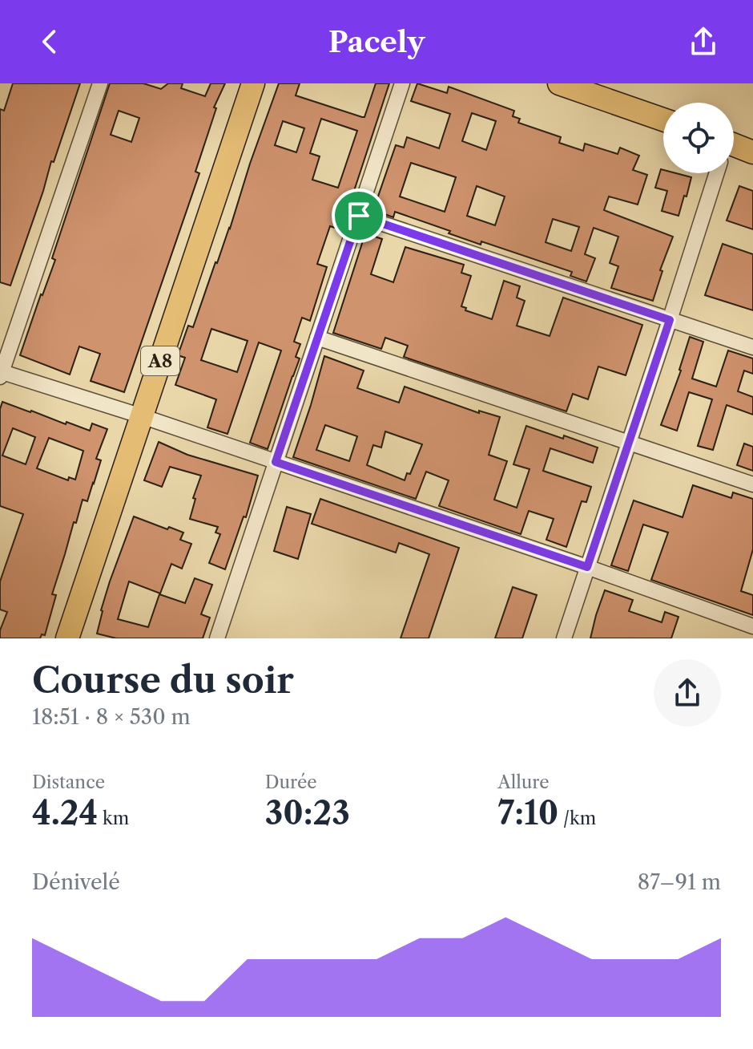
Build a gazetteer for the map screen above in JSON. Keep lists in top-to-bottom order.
{
  "streets": {
    "main road": ["A8"]
  },
  "page": {
    "header": "Pacely",
    "heading": ["Course du soir", "18:51 · 8 × 530 m"],
    "stats": [
      ["Distance", "4.24 km"],
      ["Durée", "30:23"],
      ["Allure", "7:10 /km"]
    ],
    "chart": ["Dénivelé", "87–91 m"]
  }
}
